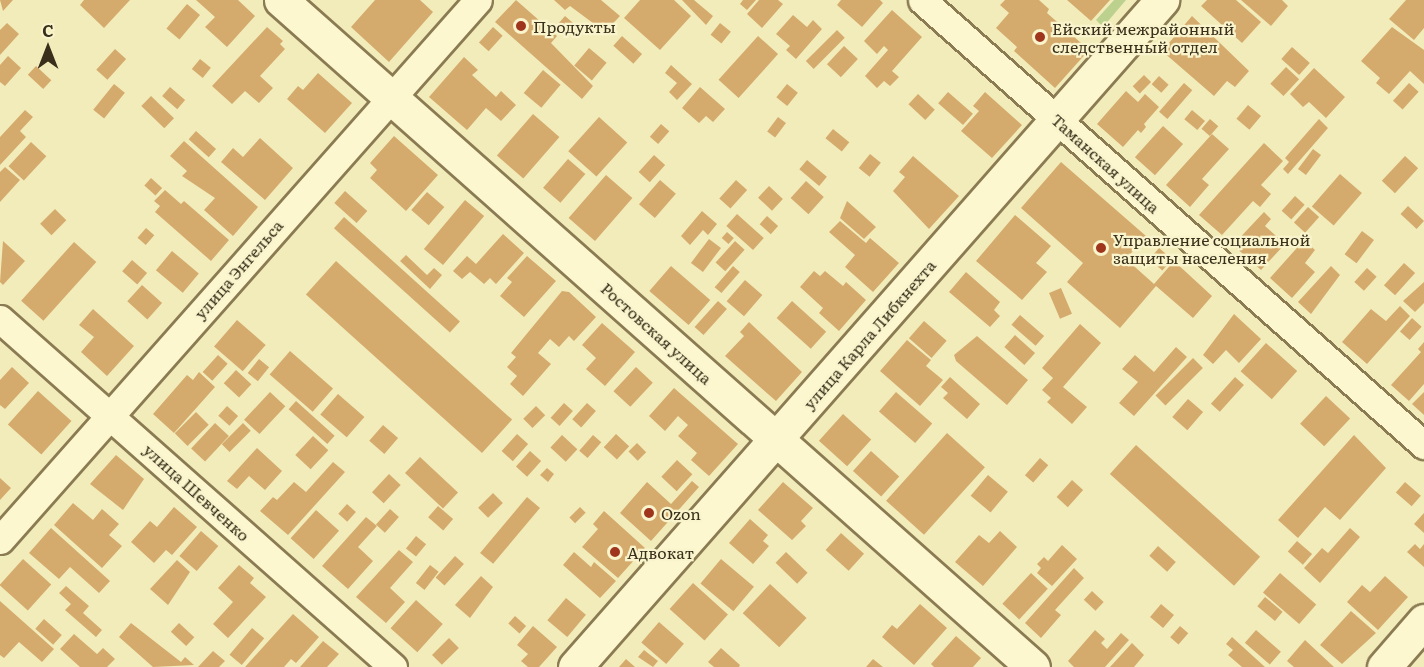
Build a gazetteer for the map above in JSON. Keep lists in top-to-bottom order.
{
  "streets": {
    "street": [
      "Таманская улица",
      "улица Энгельса",
      "Ростовская улица",
      "улица Карла Либкнехта",
      "улица Шевченко"
    ]
  },
  "crossings": [
    ["Таманская улица", "улица Карла Либкнехта"],
    ["улица Энгельса", "Ростовская улица"],
    ["улица Энгельса", "улица Шевченко"],
    ["Ростовская улица", "улица Карла Либкнехта"]
  ],
  "places": [
    "Продукты",
    "Ейский межрайонный следственный отдел",
    "Управление социальной защиты населения",
    "Ozon",
    "Адвокат"
  ],
  "north": "top"
}
